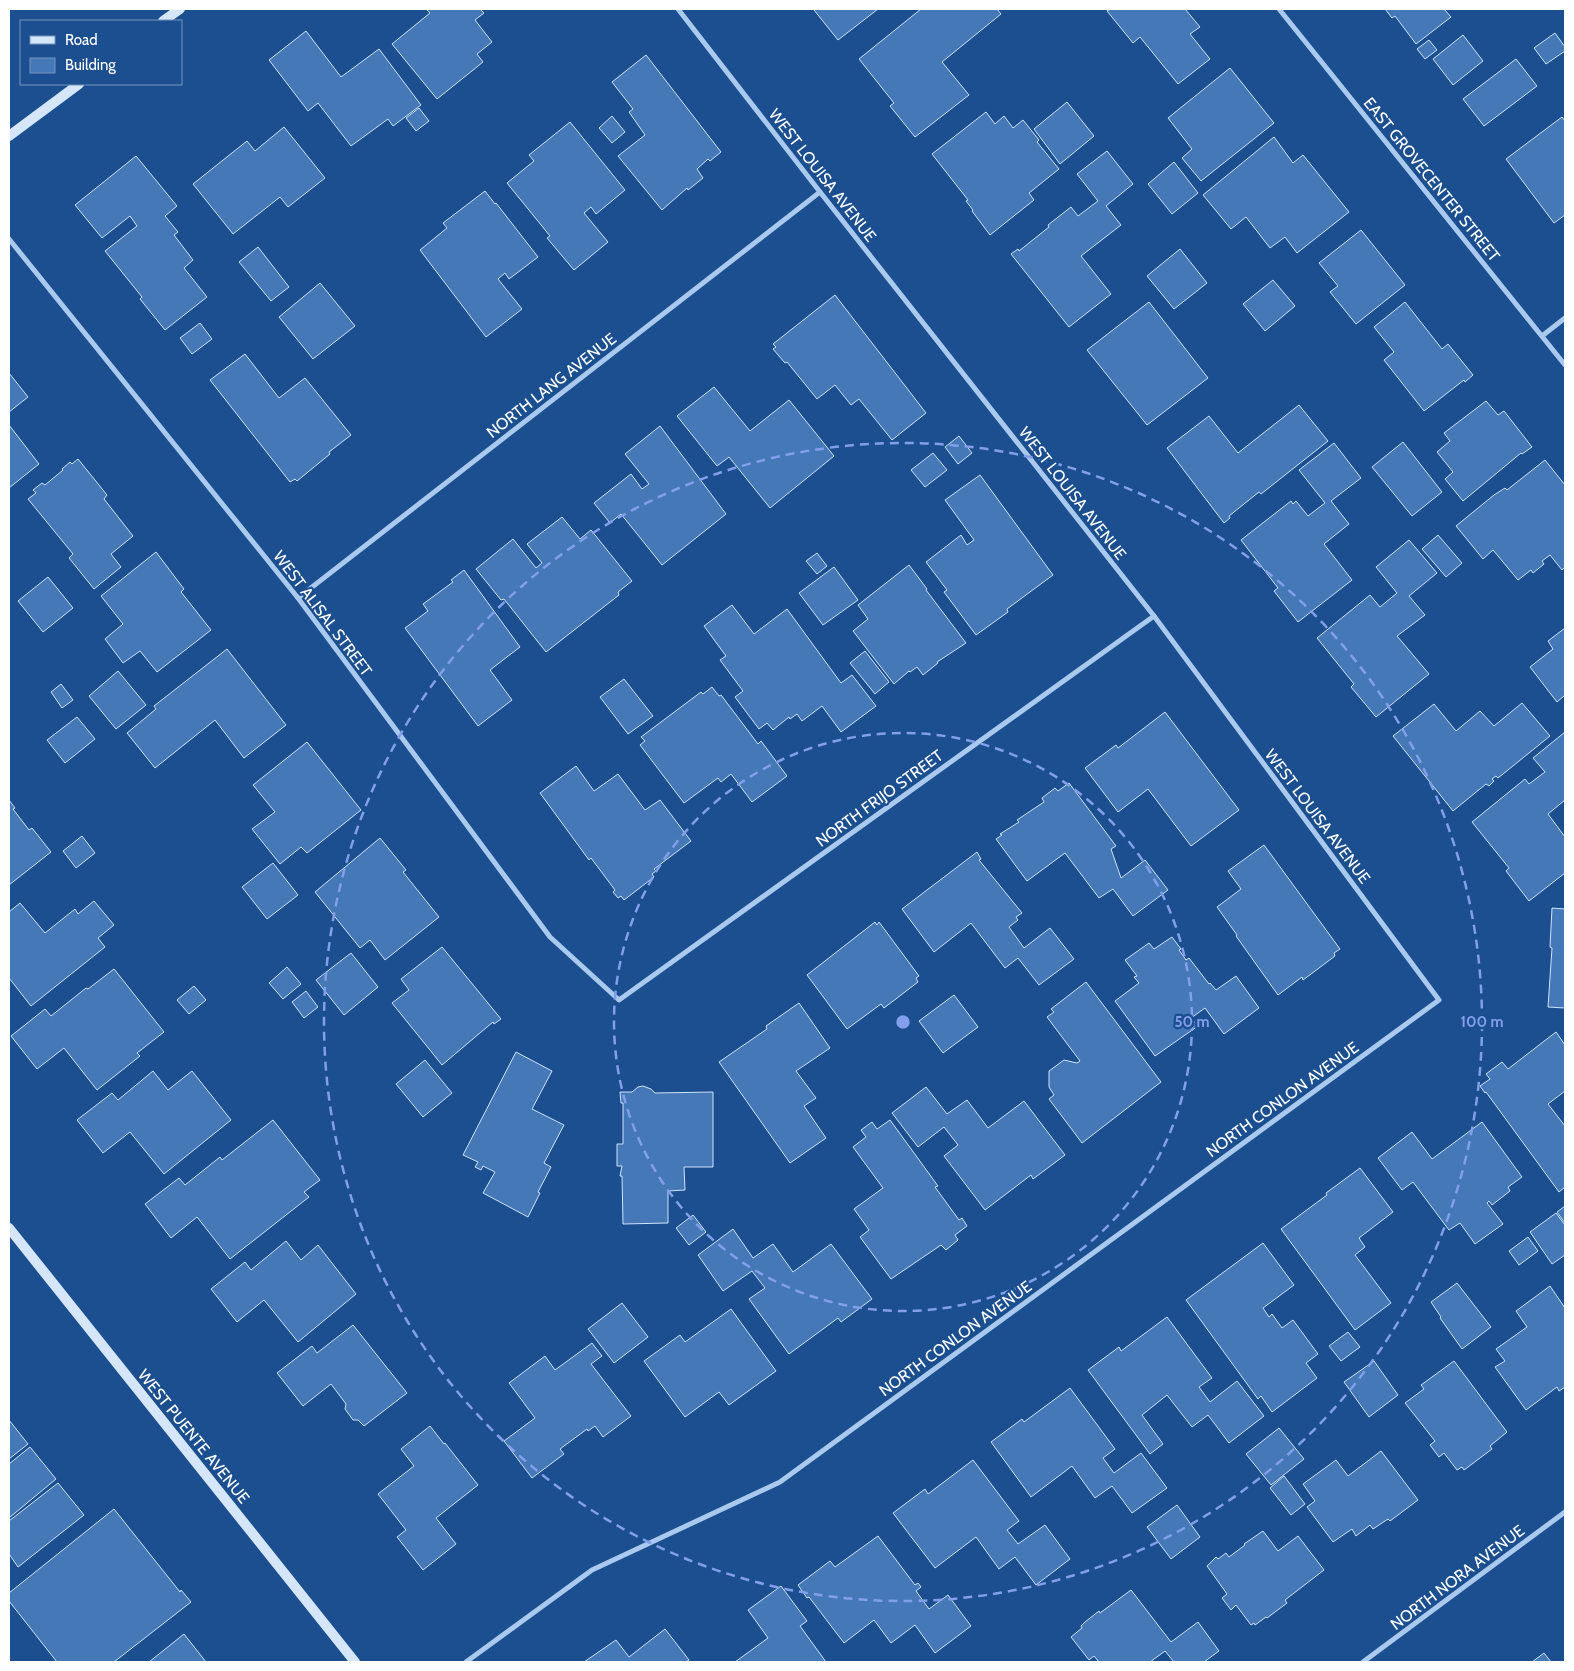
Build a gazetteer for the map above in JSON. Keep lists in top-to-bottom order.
{
  "streets": {
    "main road": ["WEST PUENTE AVENUE"],
    "street": [
      "WEST LOUISA AVENUE",
      "EAST GROVECENTER STREET",
      "NORTH LANG AVENUE",
      "WEST ALISAL STREET",
      "NORTH FRIJO STREET",
      "NORTH CONLON AVENUE",
      "NORTH NORA AVENUE"
    ]
  },
  "crossings": [
    ["WEST LOUISA AVENUE", "NORTH LANG AVENUE"],
    ["WEST LOUISA AVENUE", "NORTH FRIJO STREET"],
    ["WEST LOUISA AVENUE", "NORTH CONLON AVENUE"],
    ["NORTH LANG AVENUE", "WEST ALISAL STREET"],
    ["WEST ALISAL STREET", "NORTH FRIJO STREET"]
  ],
  "legend": ["Road", "Building"],
  "rings": ["50 m", "100 m"]
}
